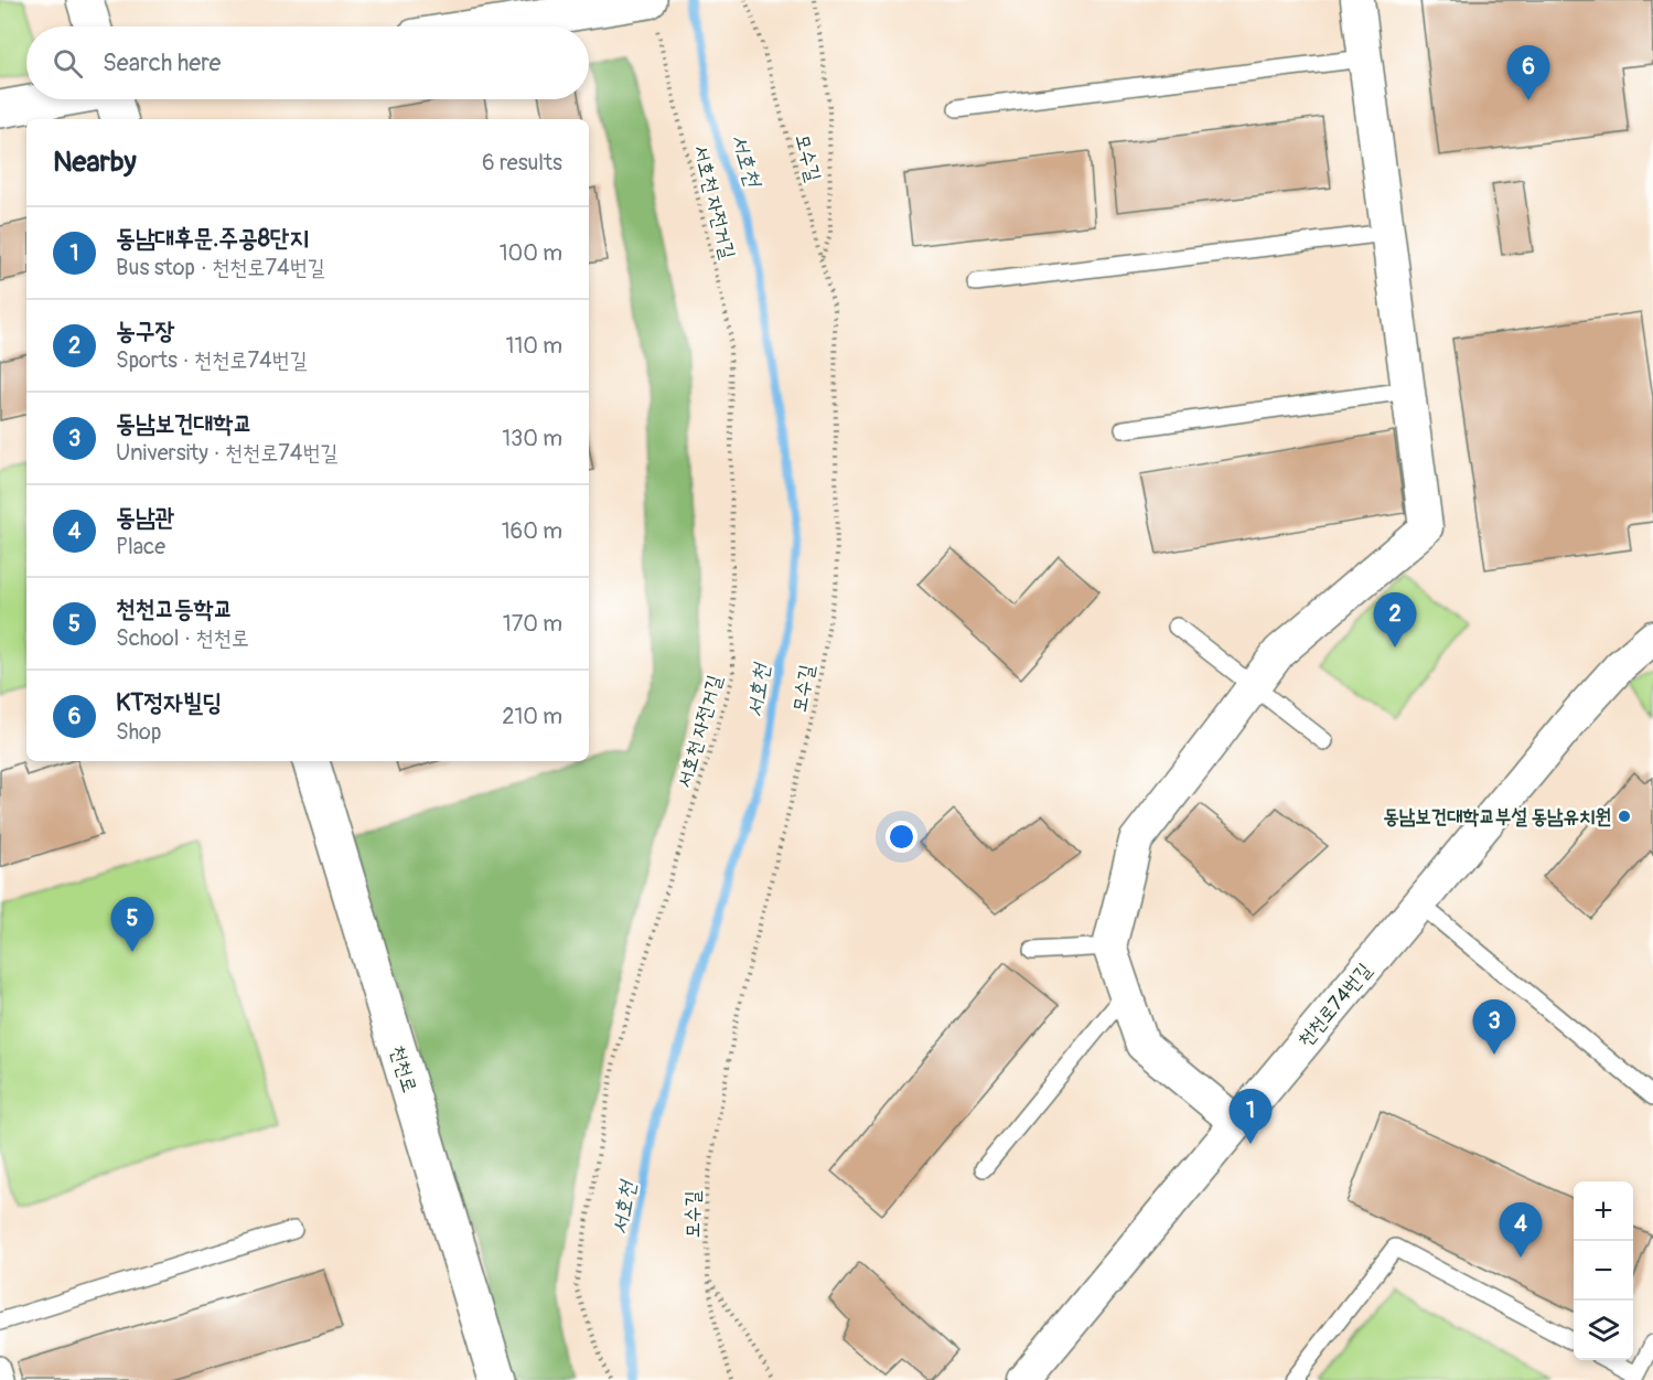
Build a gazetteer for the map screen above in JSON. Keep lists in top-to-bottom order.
{
  "streets": {
    "street": ["천천로74번길", "천천로"],
    "path": ["모수길", "서호천 자전거길"]
  },
  "water": ["서호천"],
  "places": ["동남보건대학교부설 동남유치원"],
  "page": {
    "search": "Search here",
    "pins": [
      "6",
      "2",
      "5",
      "3",
      "1",
      "4"
    ],
    "heading": ["Nearby", "6 results"],
    "list": [
      {
        "mark": "1",
        "name": "동남대후문.주공8단지",
        "note": "Bus stop · 천천로74번길",
        "value": "100 m"
      },
      {
        "mark": "2",
        "name": "농구장",
        "note": "Sports · 천천로74번길",
        "value": "110 m"
      },
      {
        "mark": "3",
        "name": "동남보건대학교",
        "note": "University · 천천로74번길",
        "value": "130 m"
      },
      {
        "mark": "4",
        "name": "동남관",
        "note": "Place",
        "value": "160 m"
      },
      {
        "mark": "5",
        "name": "천천고등학교",
        "note": "School · 천천로",
        "value": "170 m"
      },
      {
        "mark": "6",
        "name": "KT정자빌딩",
        "note": "Shop",
        "value": "210 m"
      }
    ],
    "map_buttons": ["+", "−"]
  }
}
